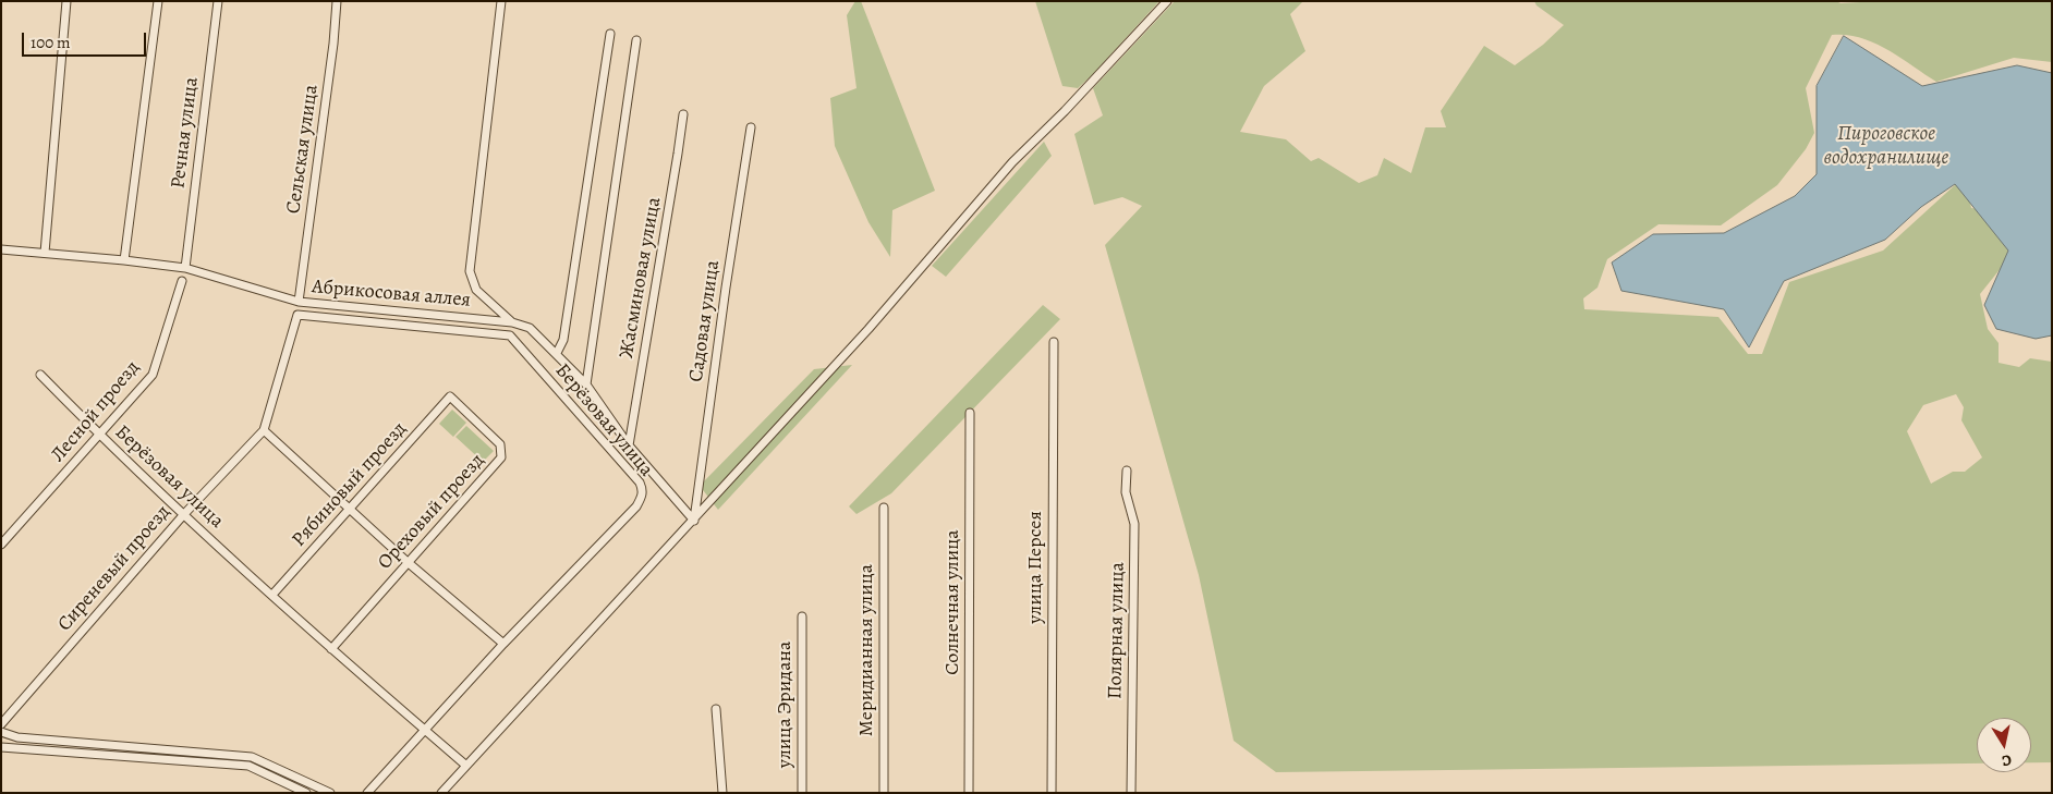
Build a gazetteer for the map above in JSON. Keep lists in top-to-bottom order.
{
  "streets": {
    "street": [
      "Речная улица",
      "Сельская улица",
      "Жасминовая улица",
      "Абрикосовая аллея",
      "Садовая улица",
      "Лесной проезд",
      "Берёзовая улица",
      "Рябиновый проезд",
      "Ореховый проезд",
      "улица Персея",
      "Сиреневый проезд",
      "Солнечная улица",
      "Полярная улица",
      "Меридианная улица",
      "улица Эридана"
    ]
  },
  "crossings": [
    ["Речная улица", "Абрикосовая аллея"],
    ["Сельская улица", "Абрикосовая аллея"],
    ["Жасминовая улица", "Абрикосовая аллея"],
    ["Абрикосовая аллея", "Садовая улица"],
    ["Лесной проезд", "Берёзовая улица"],
    ["Берёзовая улица", "Рябиновый проезд"],
    ["Берёзовая улица", "Ореховый проезд"],
    ["Берёзовая улица", "Сиреневый проезд"],
    ["Рябиновый проезд", "Ореховый проезд"]
  ],
  "water": ["Пироговское водохранилище"],
  "scale_bar": "100 m",
  "north": "bottom"
}
